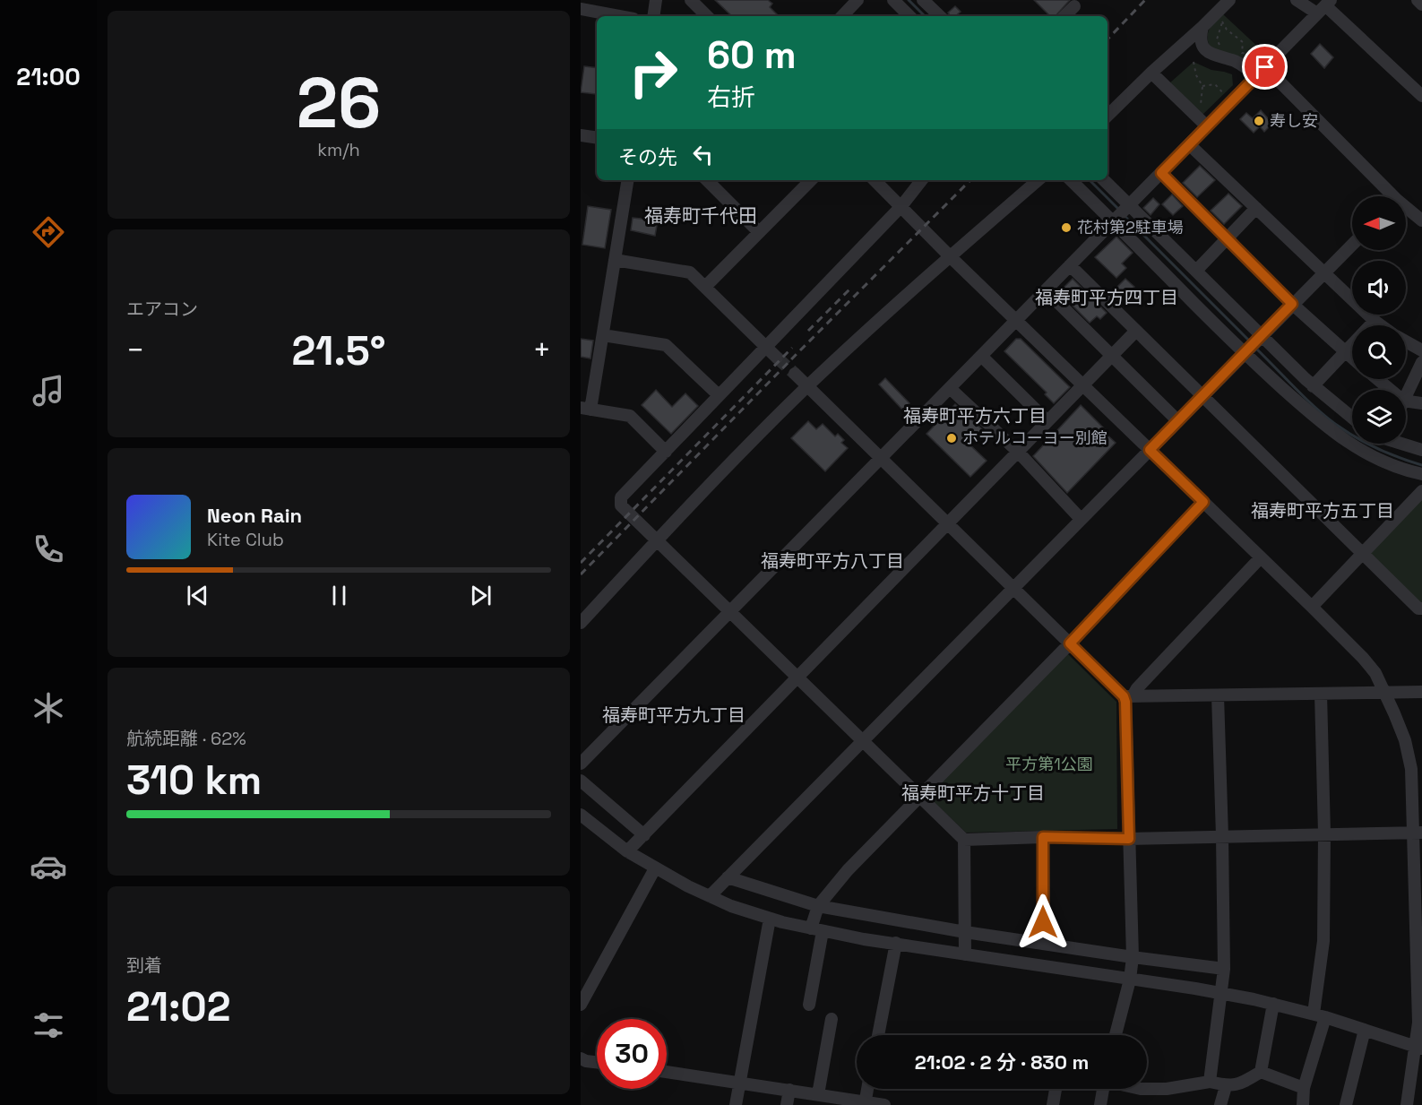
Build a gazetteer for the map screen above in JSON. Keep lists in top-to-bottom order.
{
  "districts": [
    "福寿町千代田",
    "福寿町平方四丁目",
    "福寿町平方六丁目",
    "福寿町平方五丁目",
    "福寿町平方八丁目",
    "福寿町平方九丁目",
    "福寿町平方十丁目"
  ],
  "parks": ["平方第1公園"],
  "places": ["寿し安", "花村第2駐車場", "ホテルコーヨー別館"],
  "north": "left",
  "page": {
    "tabs": "21:00",
    "tile": [
      ["26", "km/h"],
      "エアコン",
      ["航続距離 · 62%", "310 km"],
      ["到着", "21:02"]
    ],
    "turn": ["60 m", "右折"],
    "then": "その先",
    "heat": ["−", "21.5°", "+"],
    "song": ["Neon Rain", "Kite Club"],
    "limit": "30",
    "trip": "21:02 · 2 分 · 830 m"
  }
}
